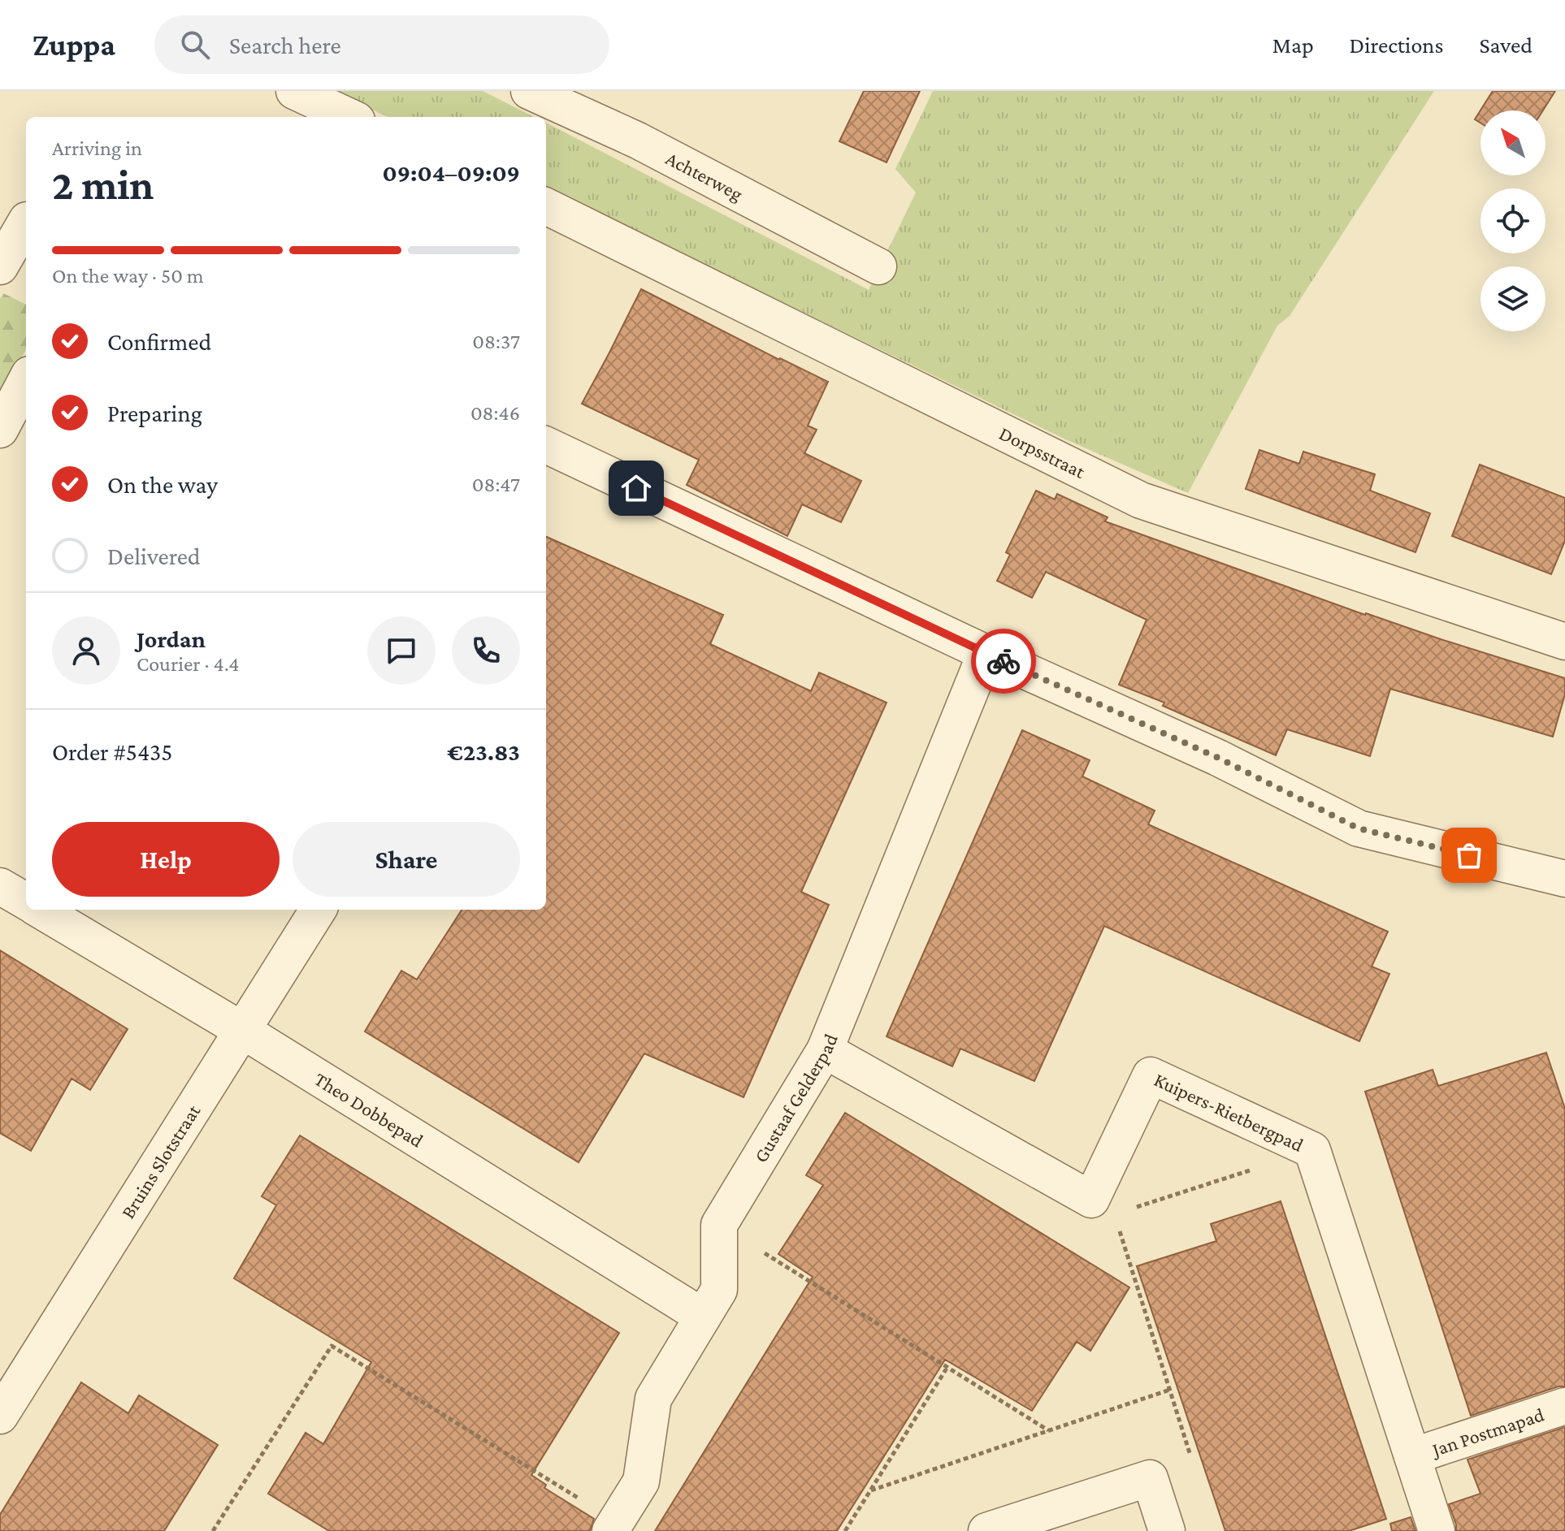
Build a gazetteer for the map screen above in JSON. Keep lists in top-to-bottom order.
{
  "streets": {
    "street": [
      "Achterweg",
      "Dorpsstraat",
      "Gustaaf Gelderpad",
      "Theo Dobbepad",
      "Kuipers-Rietbergpad",
      "Bruins Slotstraat",
      "Jan Postmapad"
    ]
  },
  "crossings": [
    ["Theo Dobbepad", "Bruins Slotstraat"],
    ["Kuipers-Rietbergpad", "Jan Postmapad"]
  ],
  "north": "top left",
  "page": {
    "header": "Zuppa",
    "search": "Search here",
    "nav": ["Map", "Directions", "Saved"],
    "heading": ["2 min", "Arriving in", "09:04–09:09"],
    "panel": [
      "Jordan",
      "Courier · 4.4",
      "Order #5435",
      "€23.83"
    ],
    "bar": "On the way · 50 m",
    "list": [
      ["Confirmed", "08:37"],
      ["Preparing", "08:46"],
      ["On the way", "08:47"],
      "Delivered"
    ],
    "buttons": ["Help", "Share"]
  }
}
